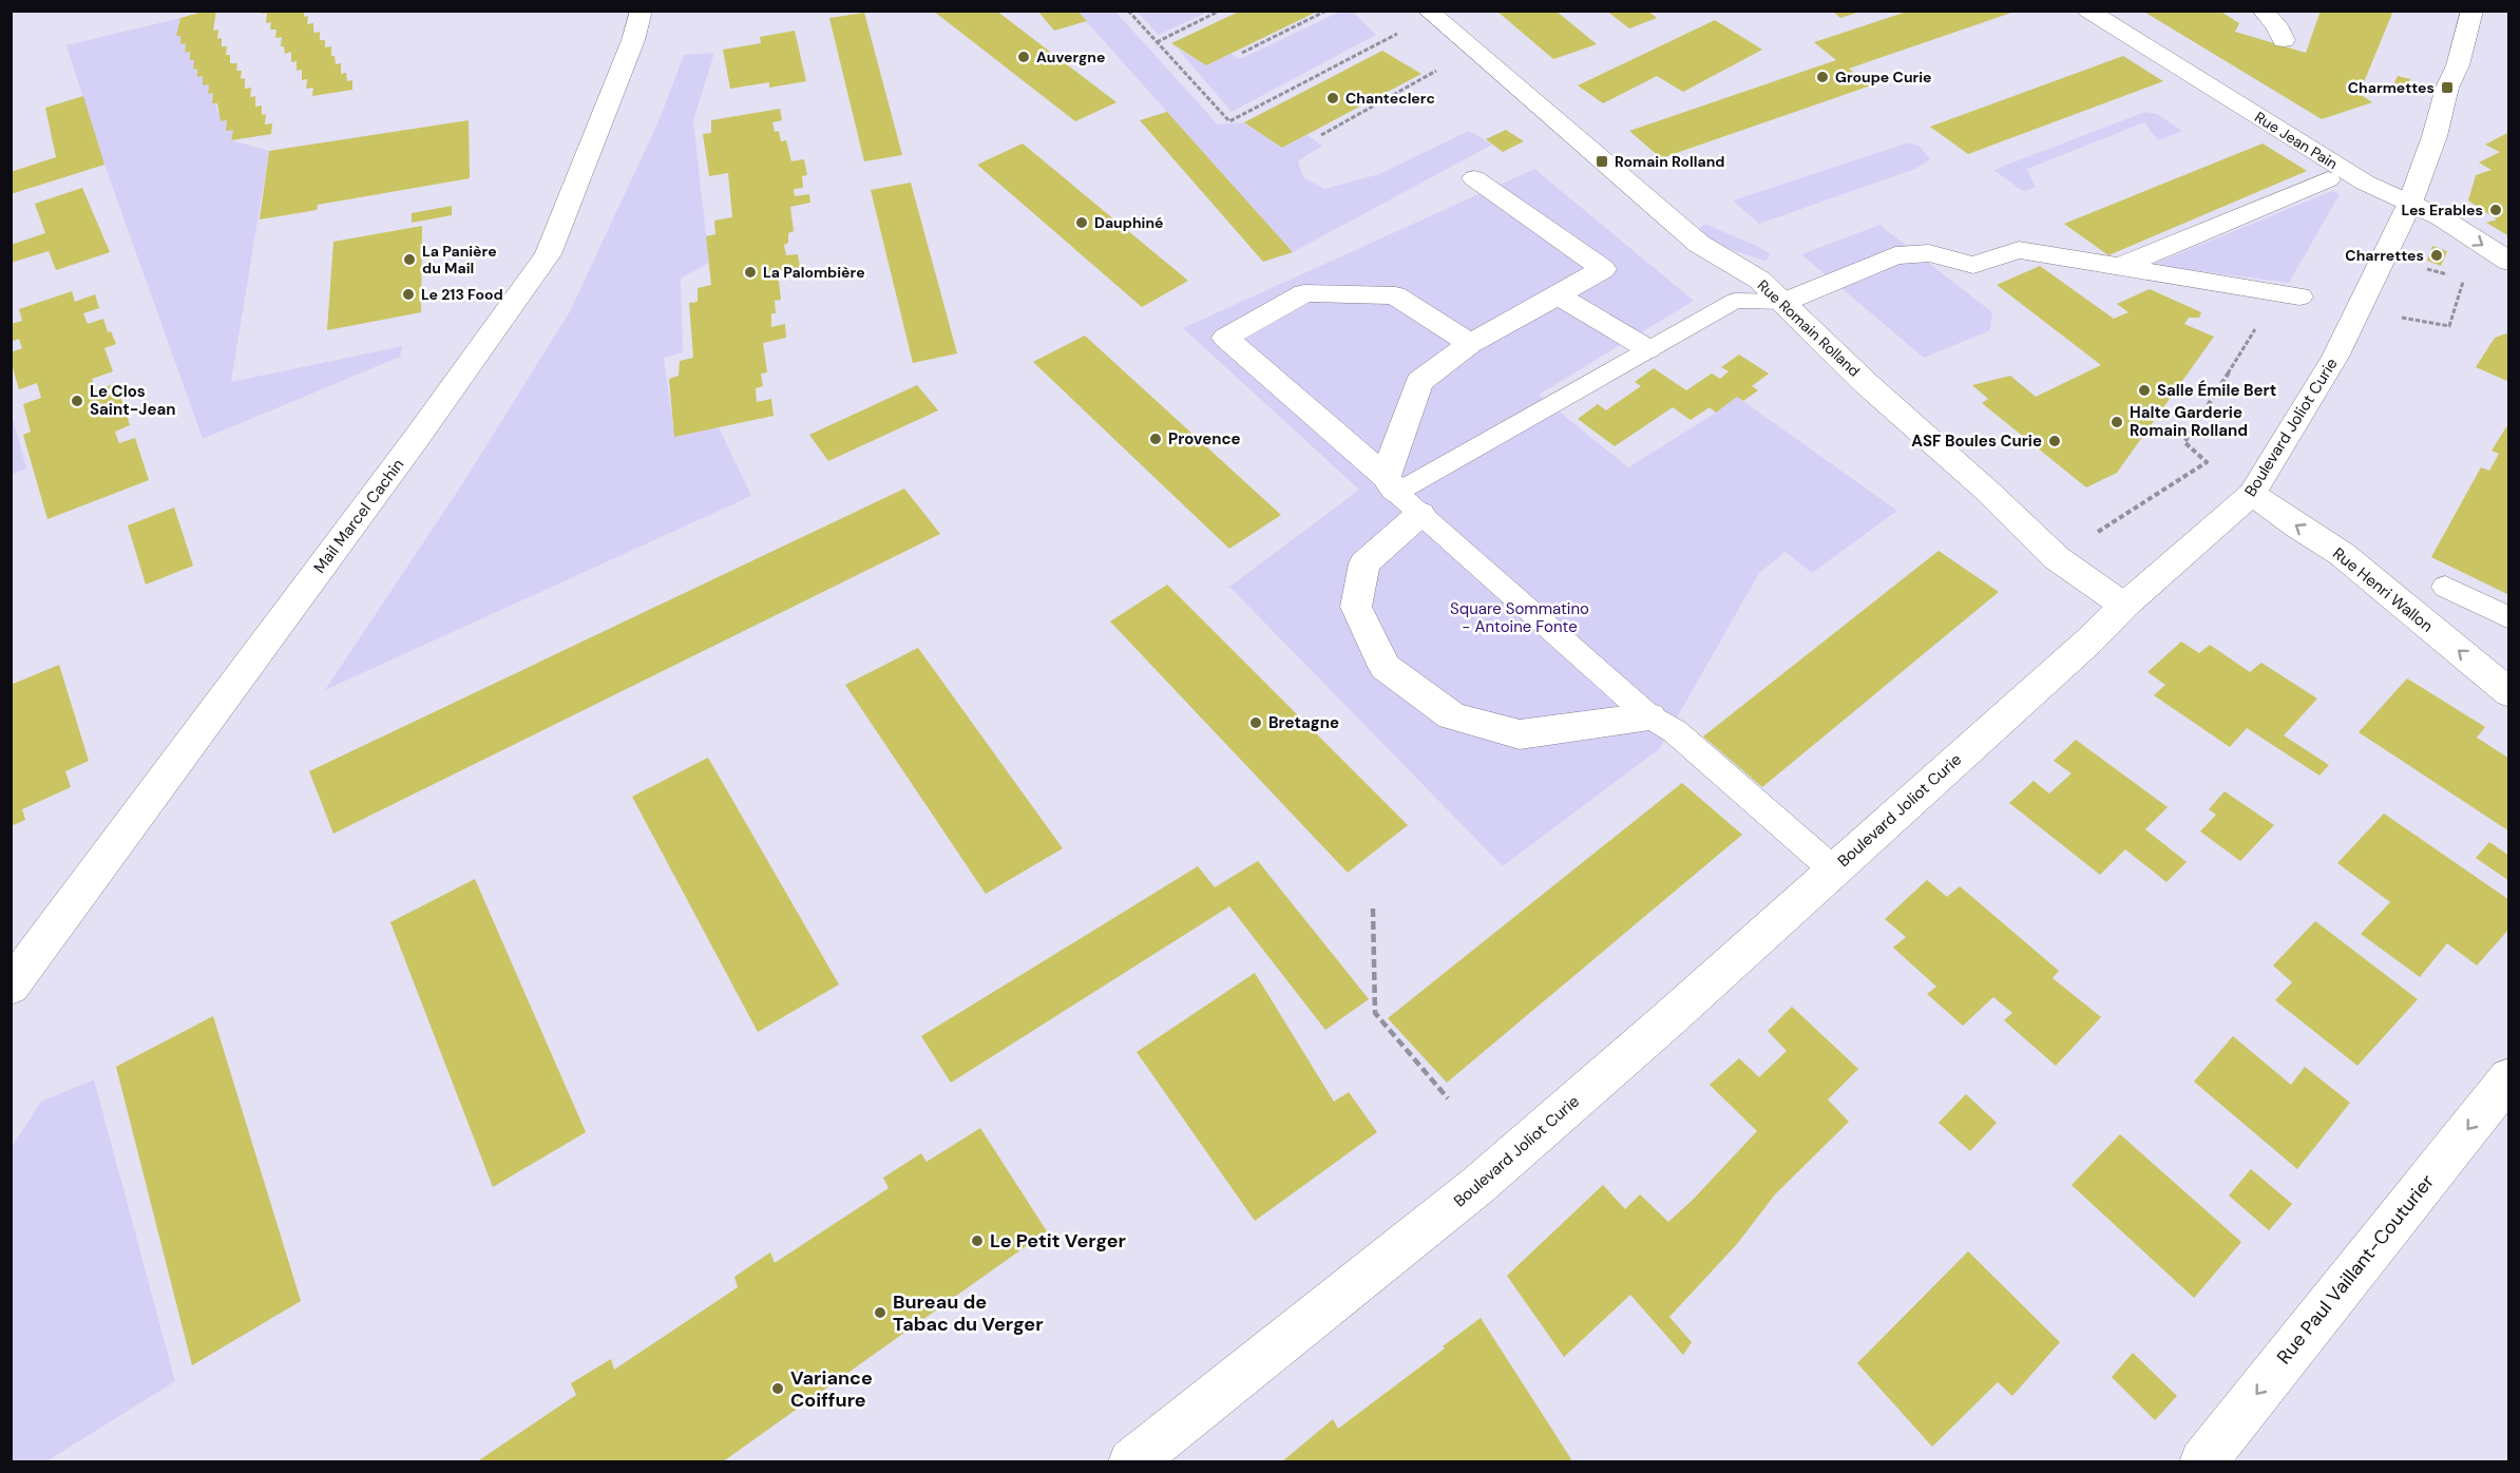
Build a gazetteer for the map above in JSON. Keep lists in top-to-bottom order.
{
  "streets": {
    "street": [
      "Rue Jean Pain",
      "Rue Romain Rolland",
      "Boulevard Joliot Curie",
      "Mail Marcel Cachin",
      "Rue Henri Wallon",
      "Rue Paul Vaillant-Couturier"
    ]
  },
  "crossings": [
    ["Rue Jean Pain", "Boulevard Joliot Curie"],
    ["Rue Romain Rolland", "Boulevard Joliot Curie"],
    ["Boulevard Joliot Curie", "Rue Henri Wallon"]
  ],
  "one_way": ["Rue Henri Wallon", "Rue Paul Vaillant-Couturier"],
  "parks": ["Square Sommatino - Antoine Fonte"],
  "places": {
    "other": [
      "Auvergne",
      "Groupe Curie",
      "Chanteclerc",
      "Les Erables",
      "Dauphiné",
      "Charrettes",
      "La Panière du Mail",
      "La Palombière",
      "Le 213 Food",
      "Salle Émile Bert",
      "Le Clos Saint-Jean",
      "Halte Garderie Romain Rolland",
      "Provence",
      "ASF Boules Curie",
      "Bretagne",
      "Le Petit Verger",
      "Bureau de Tabac du Verger",
      "Variance Coiffure"
    ],
    "transit": ["Charmettes", "Romain Rolland"]
  }
}
